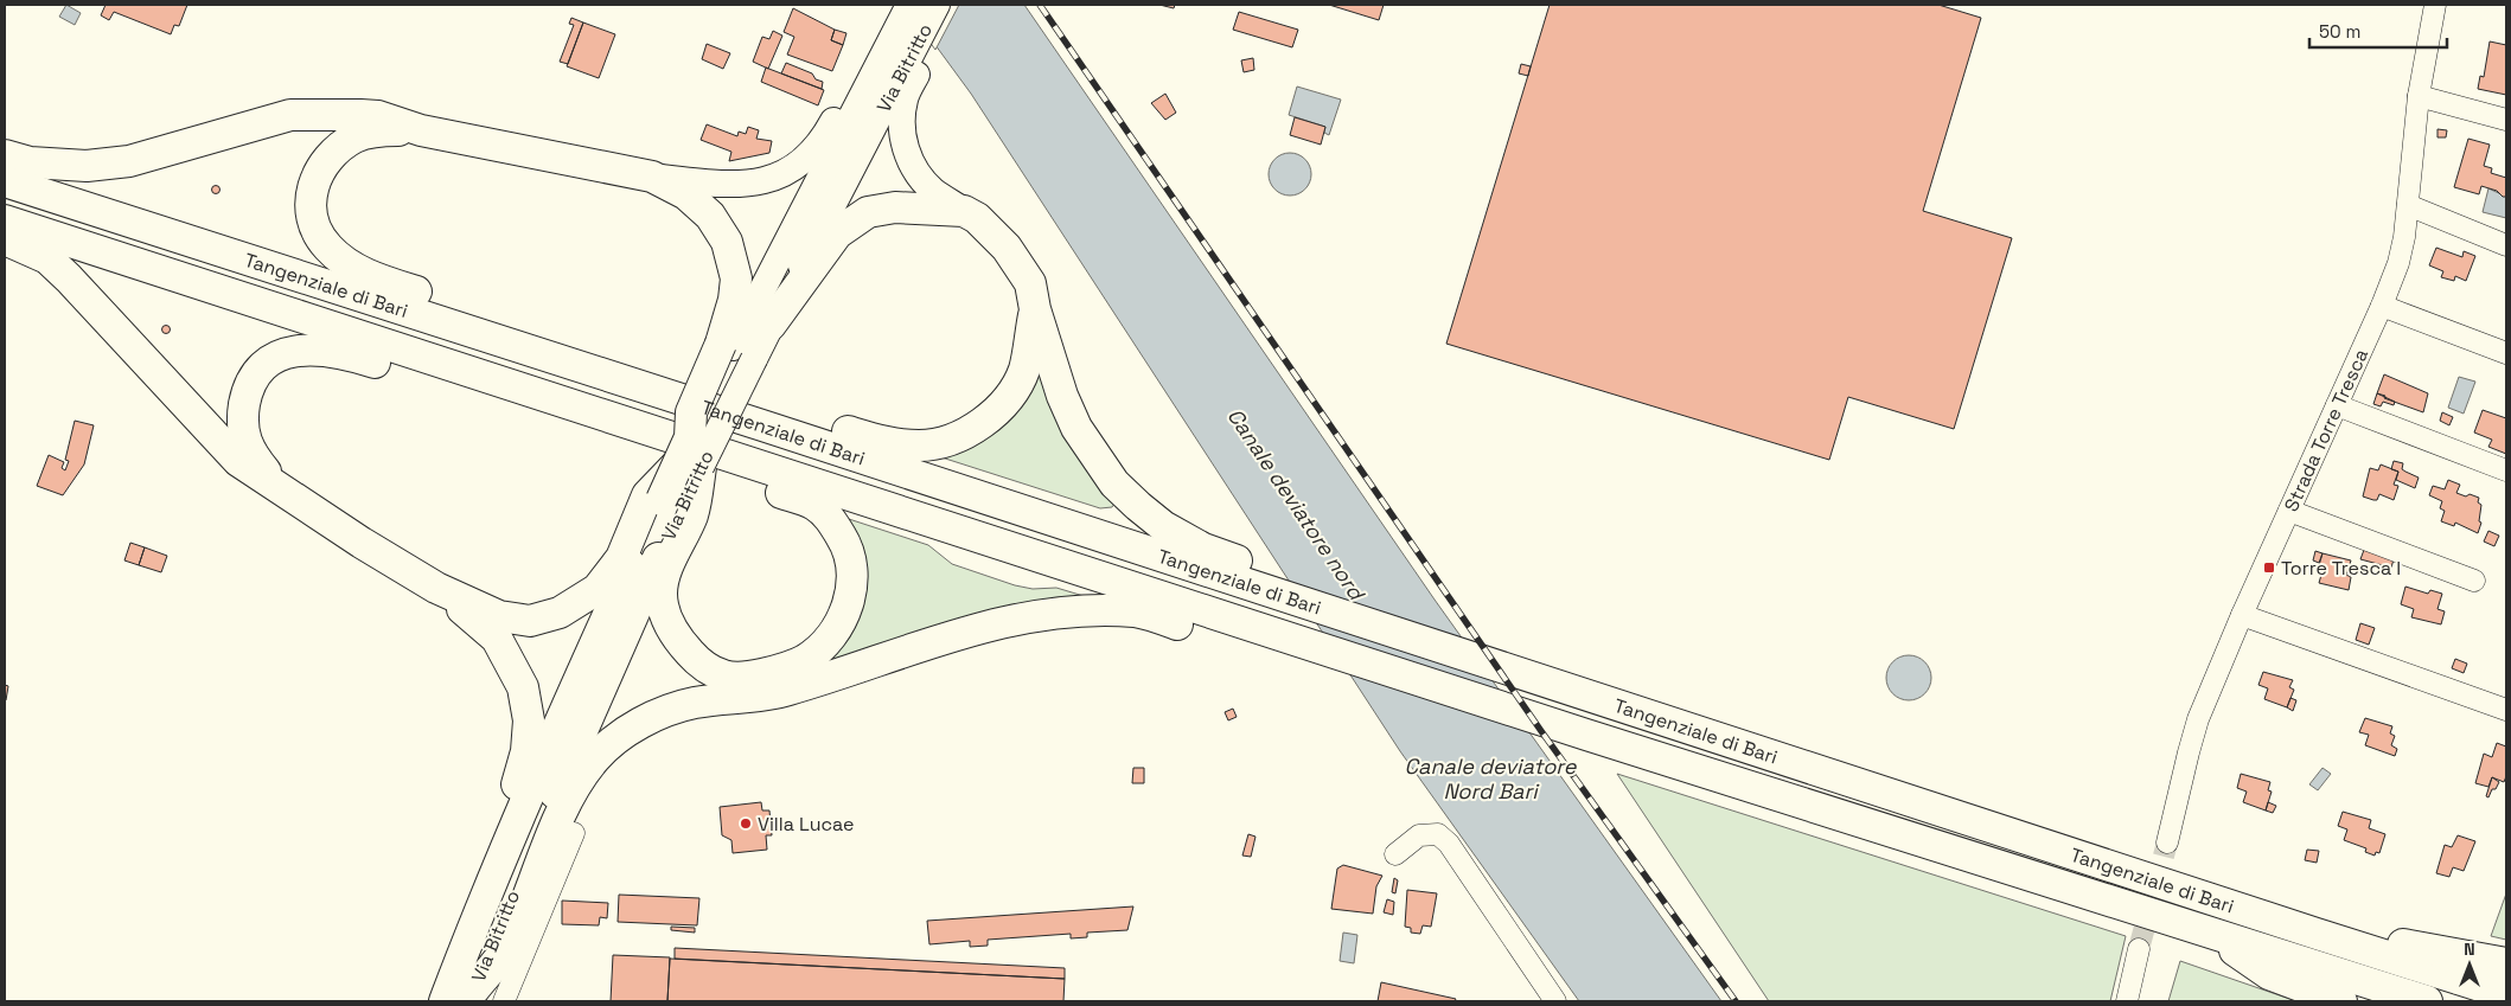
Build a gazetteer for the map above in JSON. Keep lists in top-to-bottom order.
{
  "streets": {
    "highway": ["Via Bitritto", "Tangenziale di Bari"],
    "street": ["Strada Torre Tresca"]
  },
  "crossings": [
    ["Via Bitritto", "Tangenziale di Bari"]
  ],
  "water": ["Canale deviatore nord", "Canale deviatore Nord Bari"],
  "places": {
    "transit": ["Torre Tresca I"],
    "other": ["Villa Lucae"]
  },
  "scale_bar": "50 m",
  "north": "top"
}
